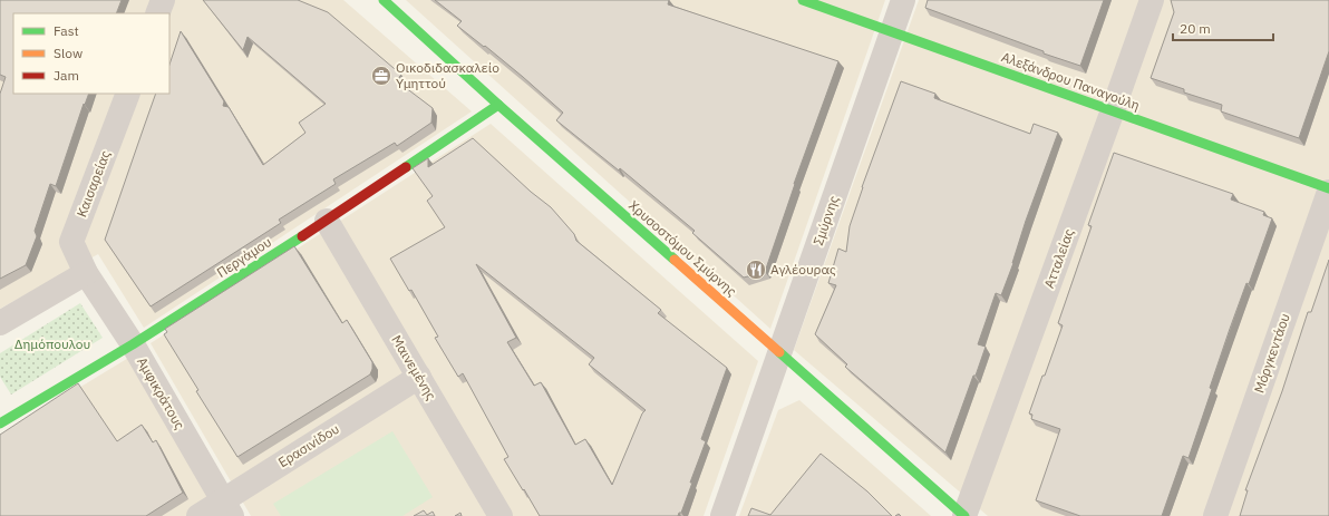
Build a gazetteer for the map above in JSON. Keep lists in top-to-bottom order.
{
  "streets": {
    "street": [
      "Αλεξάνδρου Παναγούλη",
      "Καισαρείας",
      "Σμύρνης",
      "Χρυσοστόμου Σμύρνης",
      "Περγάμου",
      "Ατταλείας",
      "Μόργκεντάου",
      "Μαινεμένης",
      "Αμφικράτους",
      "Ερασινίδου"
    ]
  },
  "crossings": [
    ["Αλεξάνδρου Παναγούλη", "Σμύρνης"],
    ["Αλεξάνδρου Παναγούλη", "Ατταλείας"],
    ["Αλεξάνδρου Παναγούλη", "Μόργκεντάου"],
    ["Καισαρείας", "Αμφικράτους"],
    ["Σμύρνης", "Χρυσοστόμου Σμύρνης"],
    ["Χρυσοστόμου Σμύρνης", "Περγάμου"],
    ["Χρυσοστόμου Σμύρνης", "Ατταλείας"],
    ["Περγάμου", "Μαινεμένης"],
    ["Περγάμου", "Αμφικράτους"],
    ["Μαινεμένης", "Ερασινίδου"],
    ["Αμφικράτους", "Ερασινίδου"]
  ],
  "parks": ["Δημόπουλου"],
  "places": {
    "office": ["Οικοδιδασκαλείο Υμηττού"],
    "restaurant": ["Αγλέουρας"]
  },
  "legend": ["Fast", "Slow", "Jam"],
  "scale_bar": "20 m"
}
